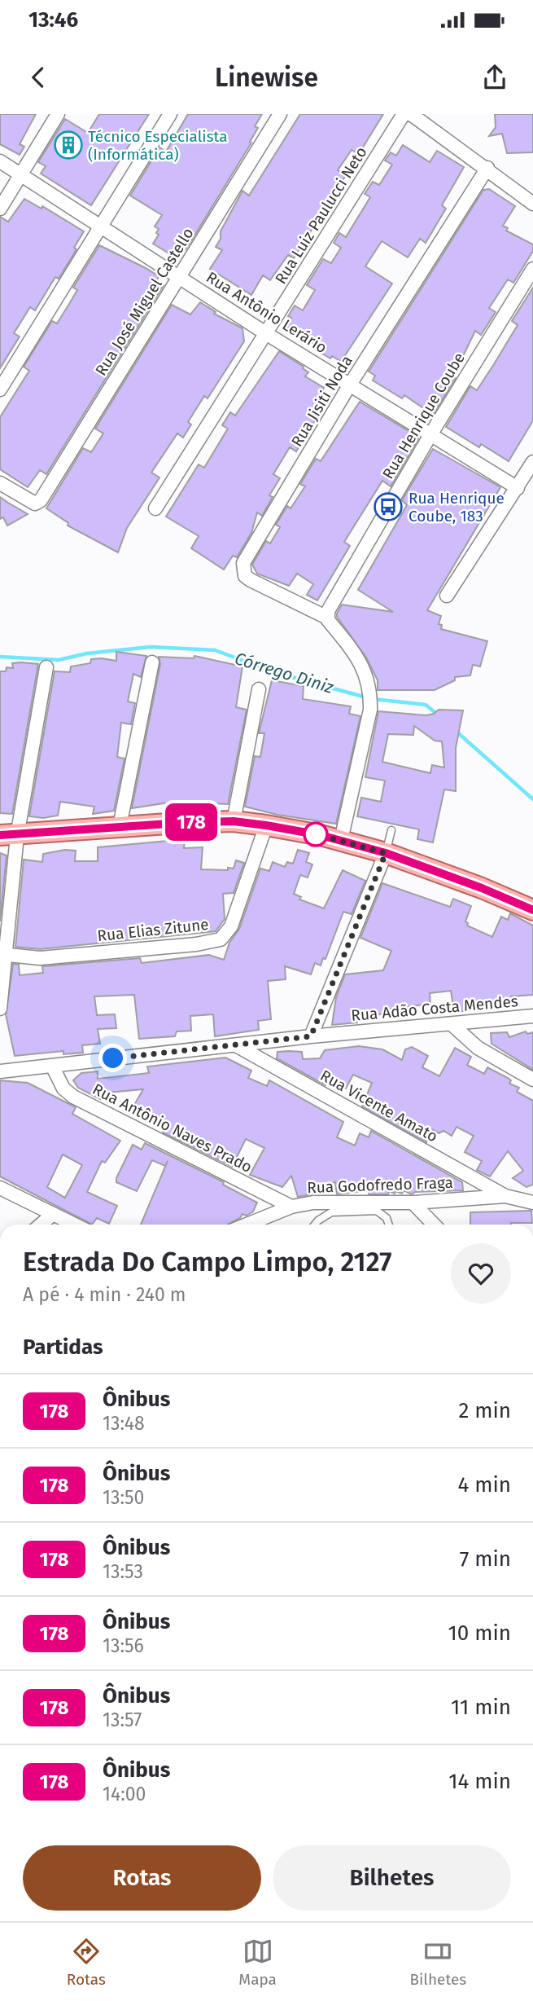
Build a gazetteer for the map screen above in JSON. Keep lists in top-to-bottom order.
{
  "streets": {
    "street": [
      "Rua Luiz Paulucci Neto",
      "Rua José Miguel Castello",
      "Rua Antônio Lerário",
      "Rua Jisiti Noda",
      "Rua Henrique Coube",
      "Rua Elias Zitune",
      "Rua Adão Costa Mendes",
      "Rua Vicente Amato",
      "Rua Antônio Naves Prado",
      "Rua Godofredo Fraga"
    ]
  },
  "crossings": [
    ["Rua Luiz Paulucci Neto", "Rua Antônio Lerário"],
    ["Rua José Miguel Castello", "Rua Antônio Lerário"],
    ["Rua Antônio Lerário", "Rua Jisiti Noda"],
    ["Rua Antônio Lerário", "Rua Henrique Coube"],
    ["Rua Jisiti Noda", "Rua Henrique Coube"],
    ["Rua Adão Costa Mendes", "Rua Vicente Amato"],
    ["Rua Adão Costa Mendes", "Rua Antônio Naves Prado"],
    ["Rua Vicente Amato", "Rua Godofredo Fraga"],
    ["Rua Antônio Naves Prado", "Rua Godofredo Fraga"]
  ],
  "water": ["Córrego Diniz"],
  "places": {
    "building": ["Técnico Especialista (Informática)"],
    "bus stop": ["Rua Henrique Coube, 183"]
  },
  "lines": ["bus line 178"],
  "page": {
    "status": "13:46",
    "header": "Linewise",
    "on_map": "178",
    "heading": [
      ["Estrada Do Campo Limpo, 2127", "A pé · 4 min · 240 m"],
      "Partidas"
    ],
    "list": [
      {
        "mark": "178",
        "name": "Ônibus",
        "note": "13:48",
        "value": "2 min"
      },
      {
        "mark": "178",
        "name": "Ônibus",
        "note": "13:50",
        "value": "4 min"
      },
      {
        "mark": "178",
        "name": "Ônibus",
        "note": "13:53",
        "value": "7 min"
      },
      {
        "mark": "178",
        "name": "Ônibus",
        "note": "13:56",
        "value": "10 min"
      },
      {
        "mark": "178",
        "name": "Ônibus",
        "note": "13:57",
        "value": "11 min"
      },
      {
        "mark": "178",
        "name": "Ônibus",
        "note": "14:00",
        "value": "14 min"
      }
    ],
    "buttons": ["Rotas", "Bilhetes"],
    "tabs": ["Rotas", "Mapa", "Bilhetes"]
  }
}
